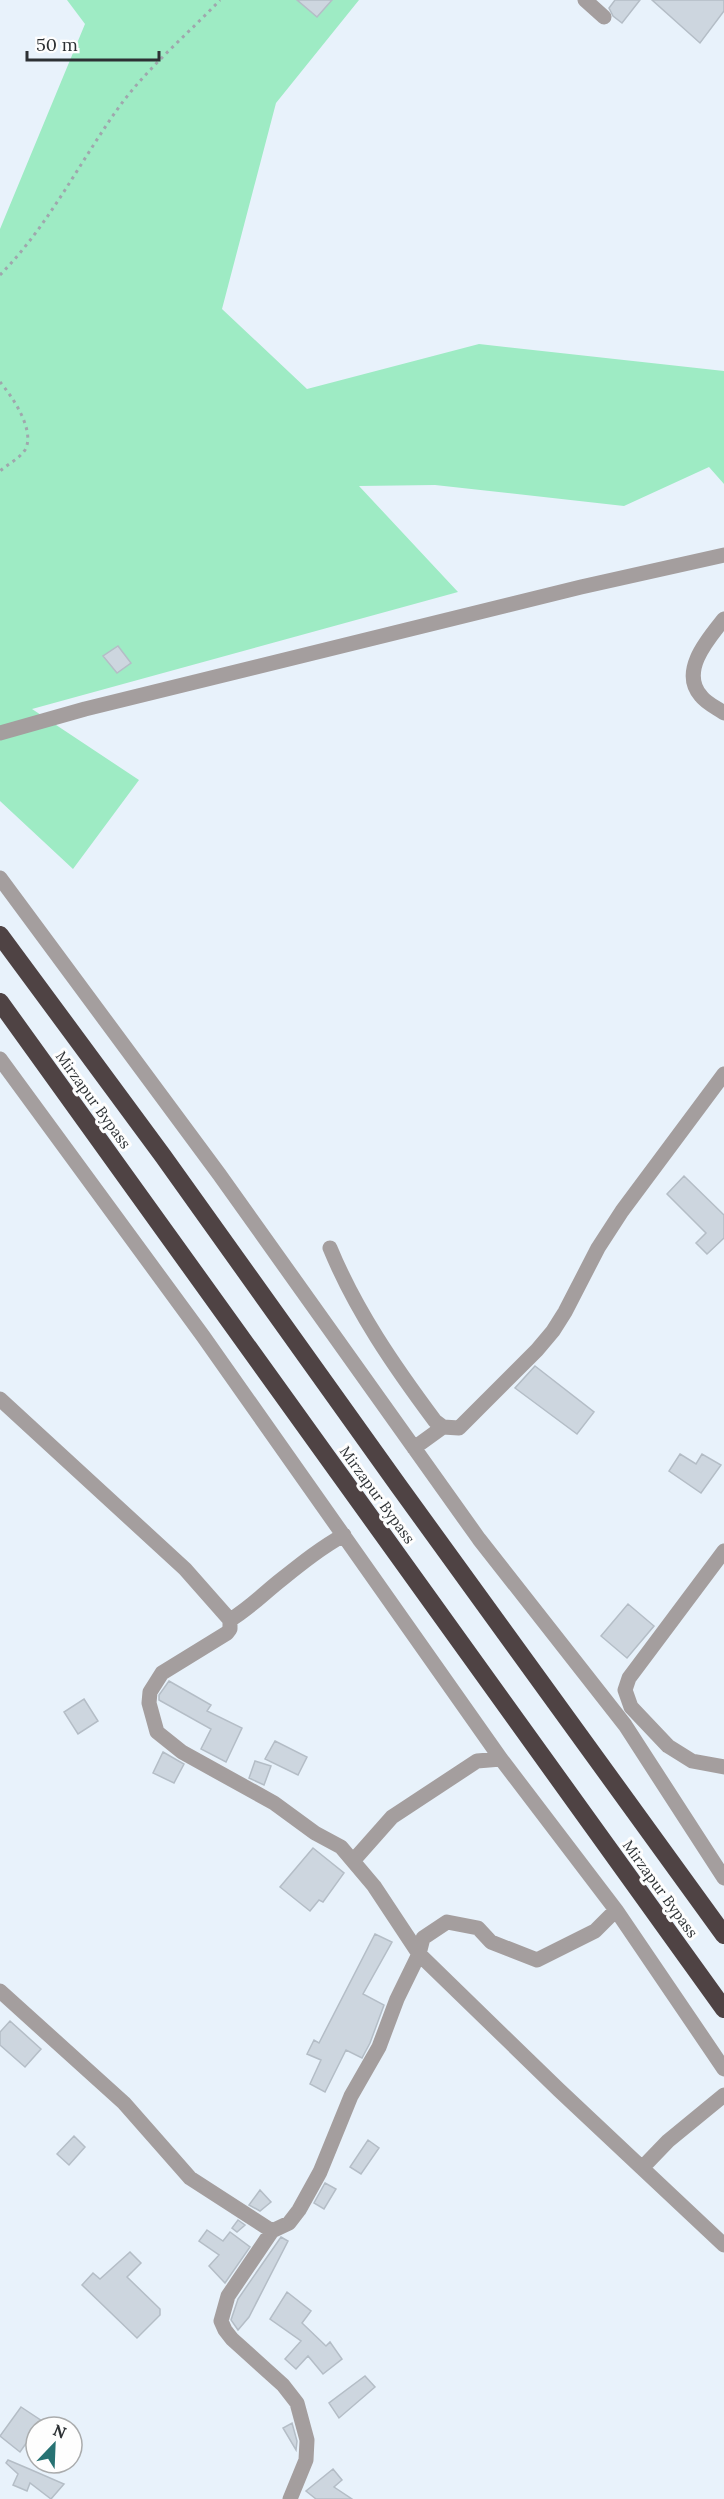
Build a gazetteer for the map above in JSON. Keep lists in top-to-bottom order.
{
  "streets": {
    "highway": ["Mirzapur Bypass"]
  },
  "scale_bar": "50 m",
  "north": "top right"
}
